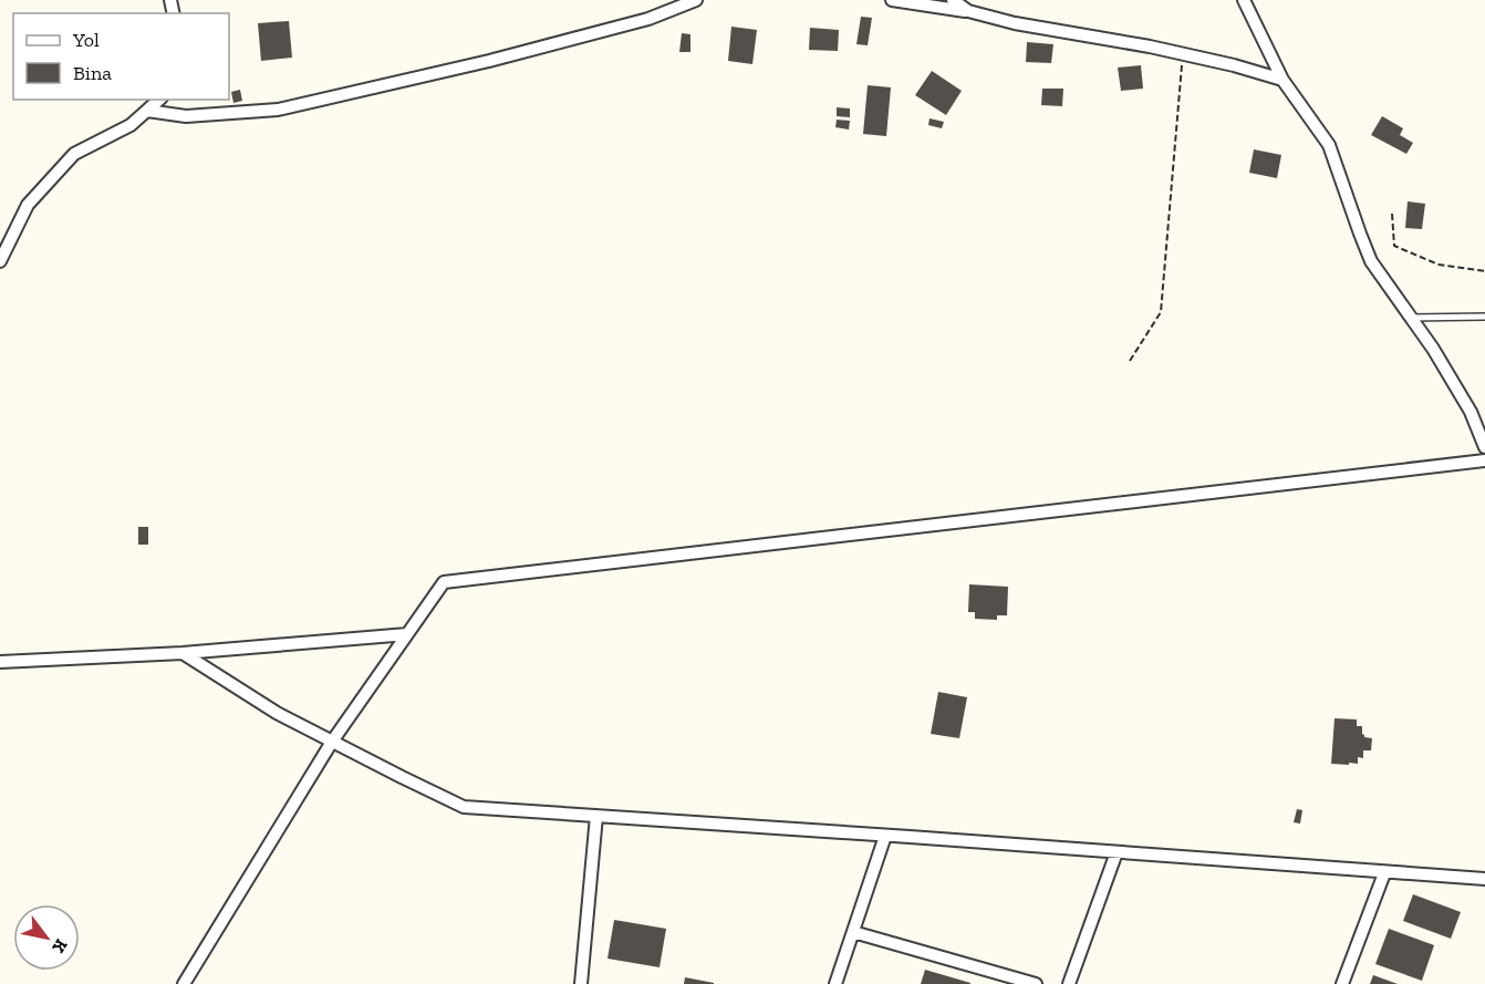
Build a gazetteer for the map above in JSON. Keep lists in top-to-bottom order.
{
  "legend": ["Yol", "Bina"],
  "north": "bottom right"
}
